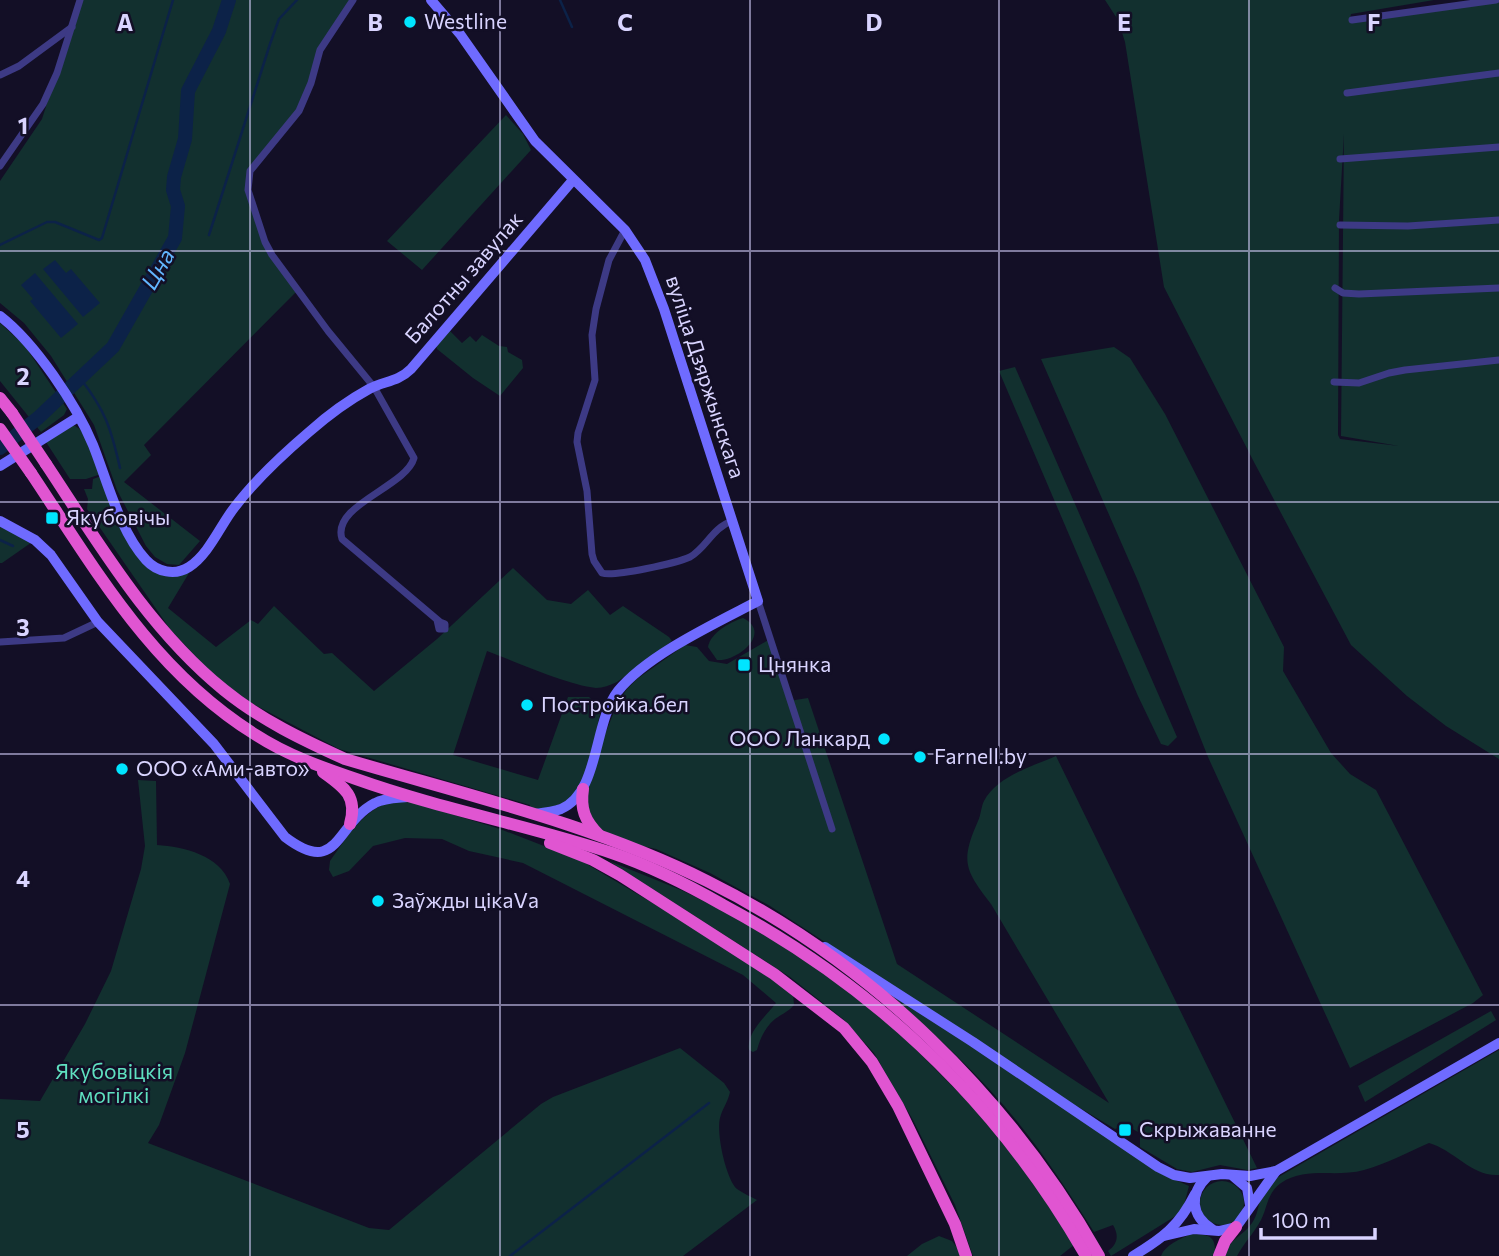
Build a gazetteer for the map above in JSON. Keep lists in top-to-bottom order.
{
  "streets": {
    "main road": ["Балотны завулак", "вуліца Дзяржынскага"]
  },
  "crossings": [
    ["Балотны завулак", "вуліца Дзяржынскага"]
  ],
  "water": ["Цна"],
  "parks": ["Якубовіцкія могілкі"],
  "places": {
    "other": [
      "Westline",
      "Постройка.бел",
      "ООО Ланкард",
      "Farnell.by",
      "ООО «Ами-авто»",
      "Заўжды цікаVа"
    ],
    "transit": ["Якубовічы", "Цнянка", "Скрыжаванне"]
  },
  "scale_bar": "100 m",
  "grid": {
    "columns": [
      "A",
      "B",
      "C",
      "D",
      "E",
      "F"
    ],
    "rows": [
      "1",
      "2",
      "3",
      "4",
      "5"
    ]
  }
}
